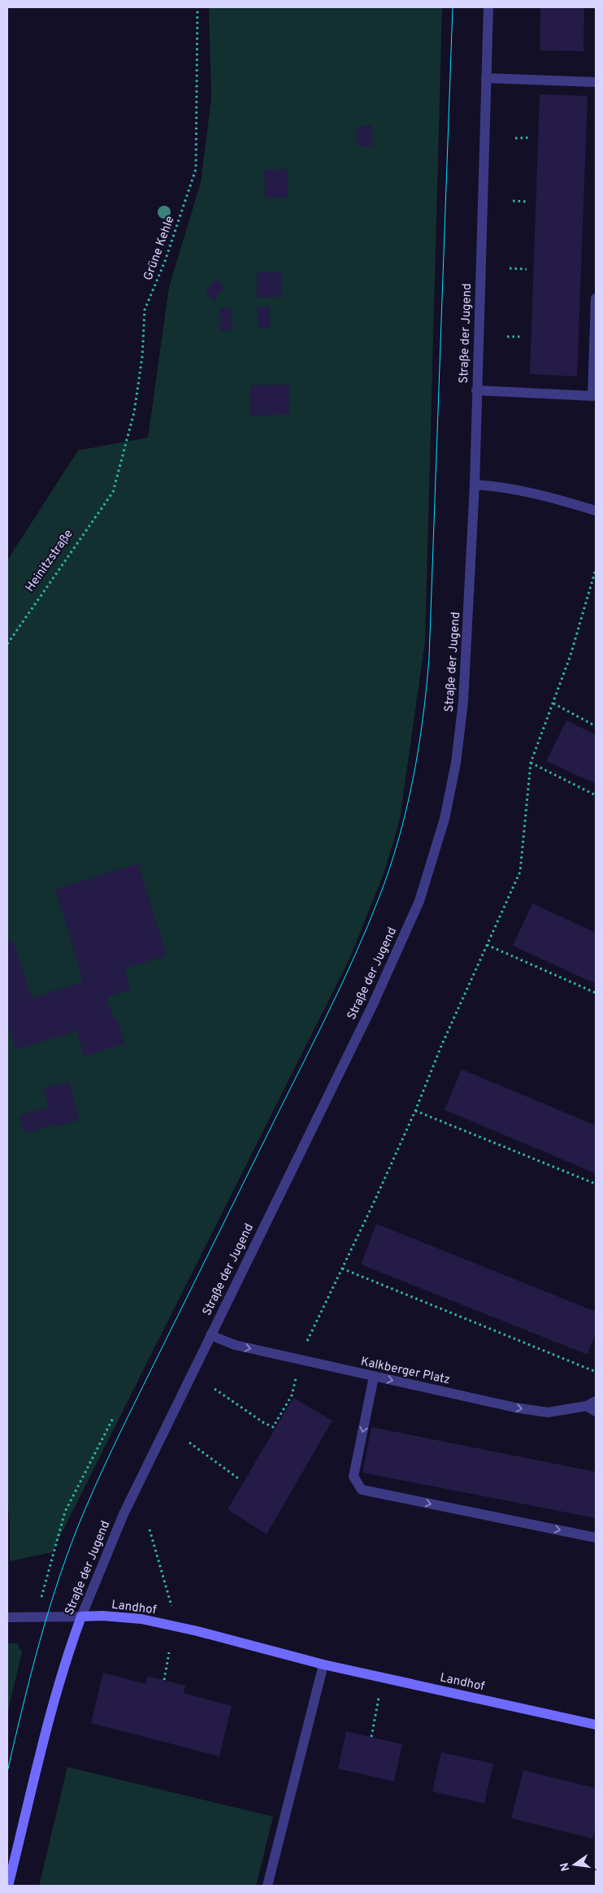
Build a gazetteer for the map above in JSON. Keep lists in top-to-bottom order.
{
  "streets": {
    "main road": ["Straße der Jugend", "Landhof"],
    "street": ["Kalkberger Platz"],
    "path": ["Grüne Kehle", "Heinitzstraße"]
  },
  "crossings": [
    ["Grüne Kehle", "Heinitzstraße"],
    ["Straße der Jugend", "Kalkberger Platz"],
    ["Straße der Jugend", "Landhof"]
  ],
  "one_way": ["Kalkberger Platz"],
  "north": "left"
}
